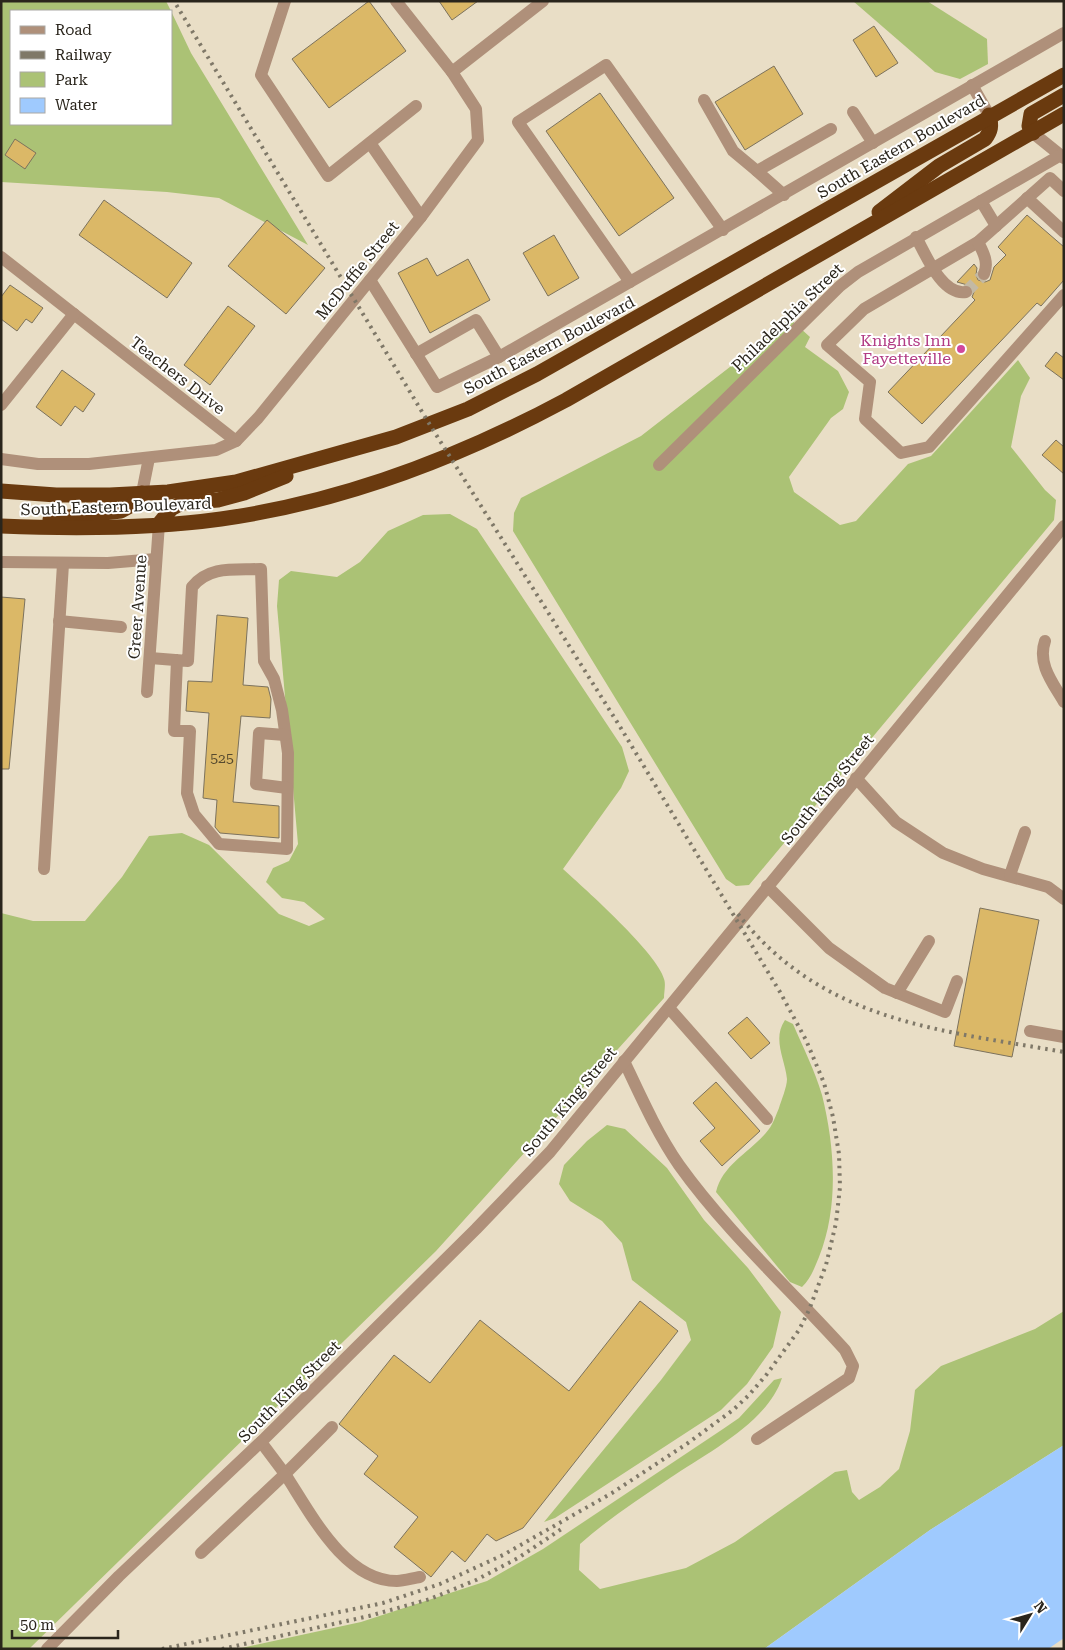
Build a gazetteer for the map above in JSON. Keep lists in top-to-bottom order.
{
  "streets": {
    "highway": ["South Eastern Boulevard"],
    "street": [
      "McDuffie Street",
      "Philadelphia Street",
      "Teachers Drive",
      "Greer Avenue",
      "South King Street"
    ]
  },
  "crossings": [
    ["South Eastern Boulevard", "McDuffie Street"],
    ["South Eastern Boulevard", "Greer Avenue"],
    ["McDuffie Street", "Teachers Drive"]
  ],
  "places": ["Knights Inn Fayetteville"],
  "house_numbers": ["525"],
  "legend": [
    "Road",
    "Railway",
    "Park",
    "Water"
  ],
  "scale_bar": "50 m",
  "north": "top right"
}
